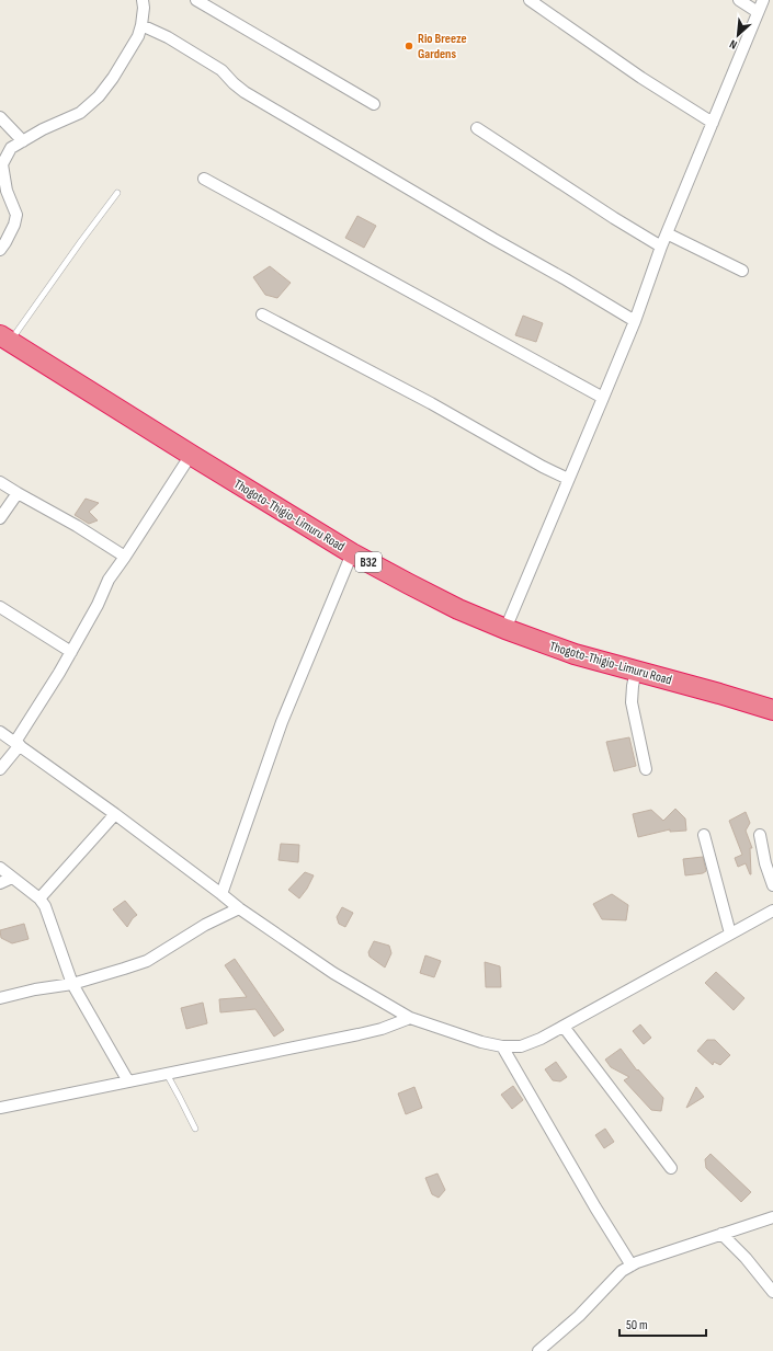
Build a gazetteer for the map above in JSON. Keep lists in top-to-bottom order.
{
  "streets": {
    "highway": ["Thogoto-Thigio-Limuru Road", "B32"]
  },
  "places": ["Rio Breeze Gardens"],
  "scale_bar": "50 m",
  "north": "bottom left"
}
